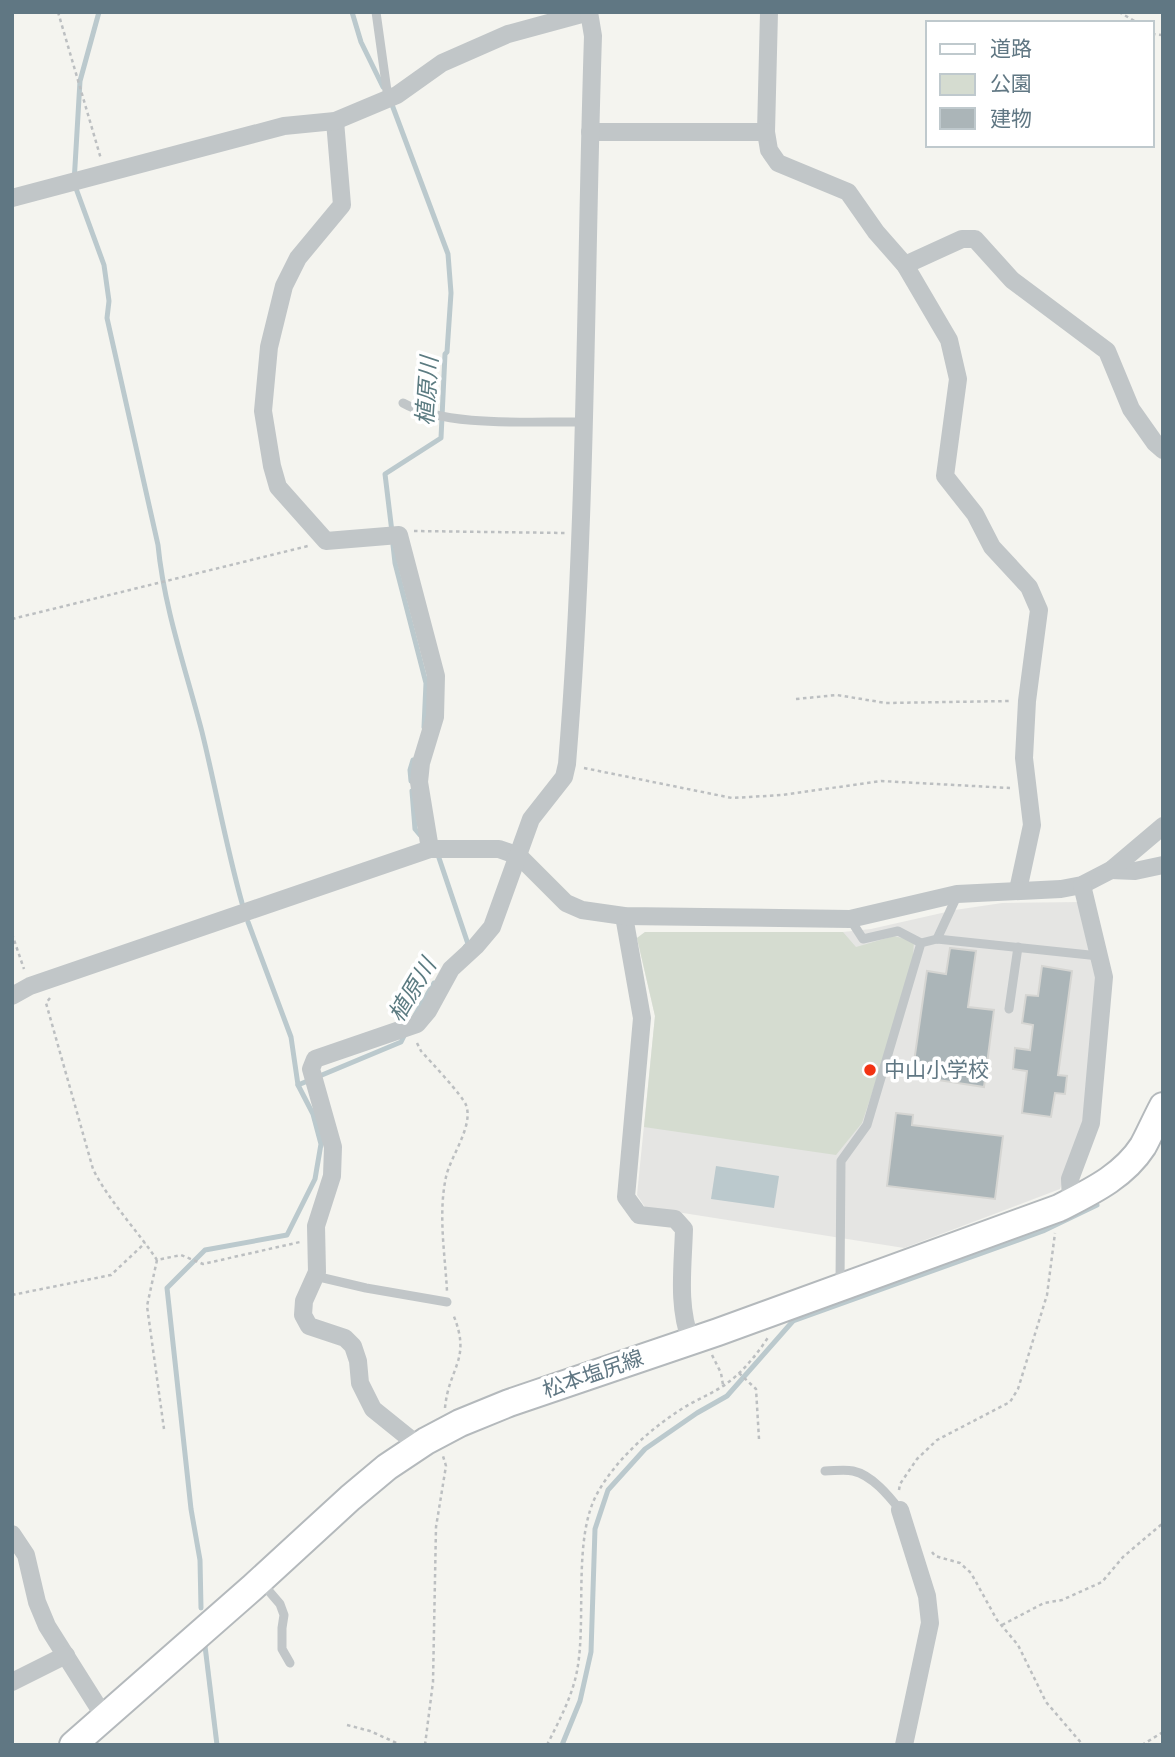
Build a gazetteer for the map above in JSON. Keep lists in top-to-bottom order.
{
  "streets": {
    "main road": ["松本塩尻線"]
  },
  "water": ["植原川"],
  "places": ["中山小学校"],
  "legend": ["道路", "公園", "建物"]
}
